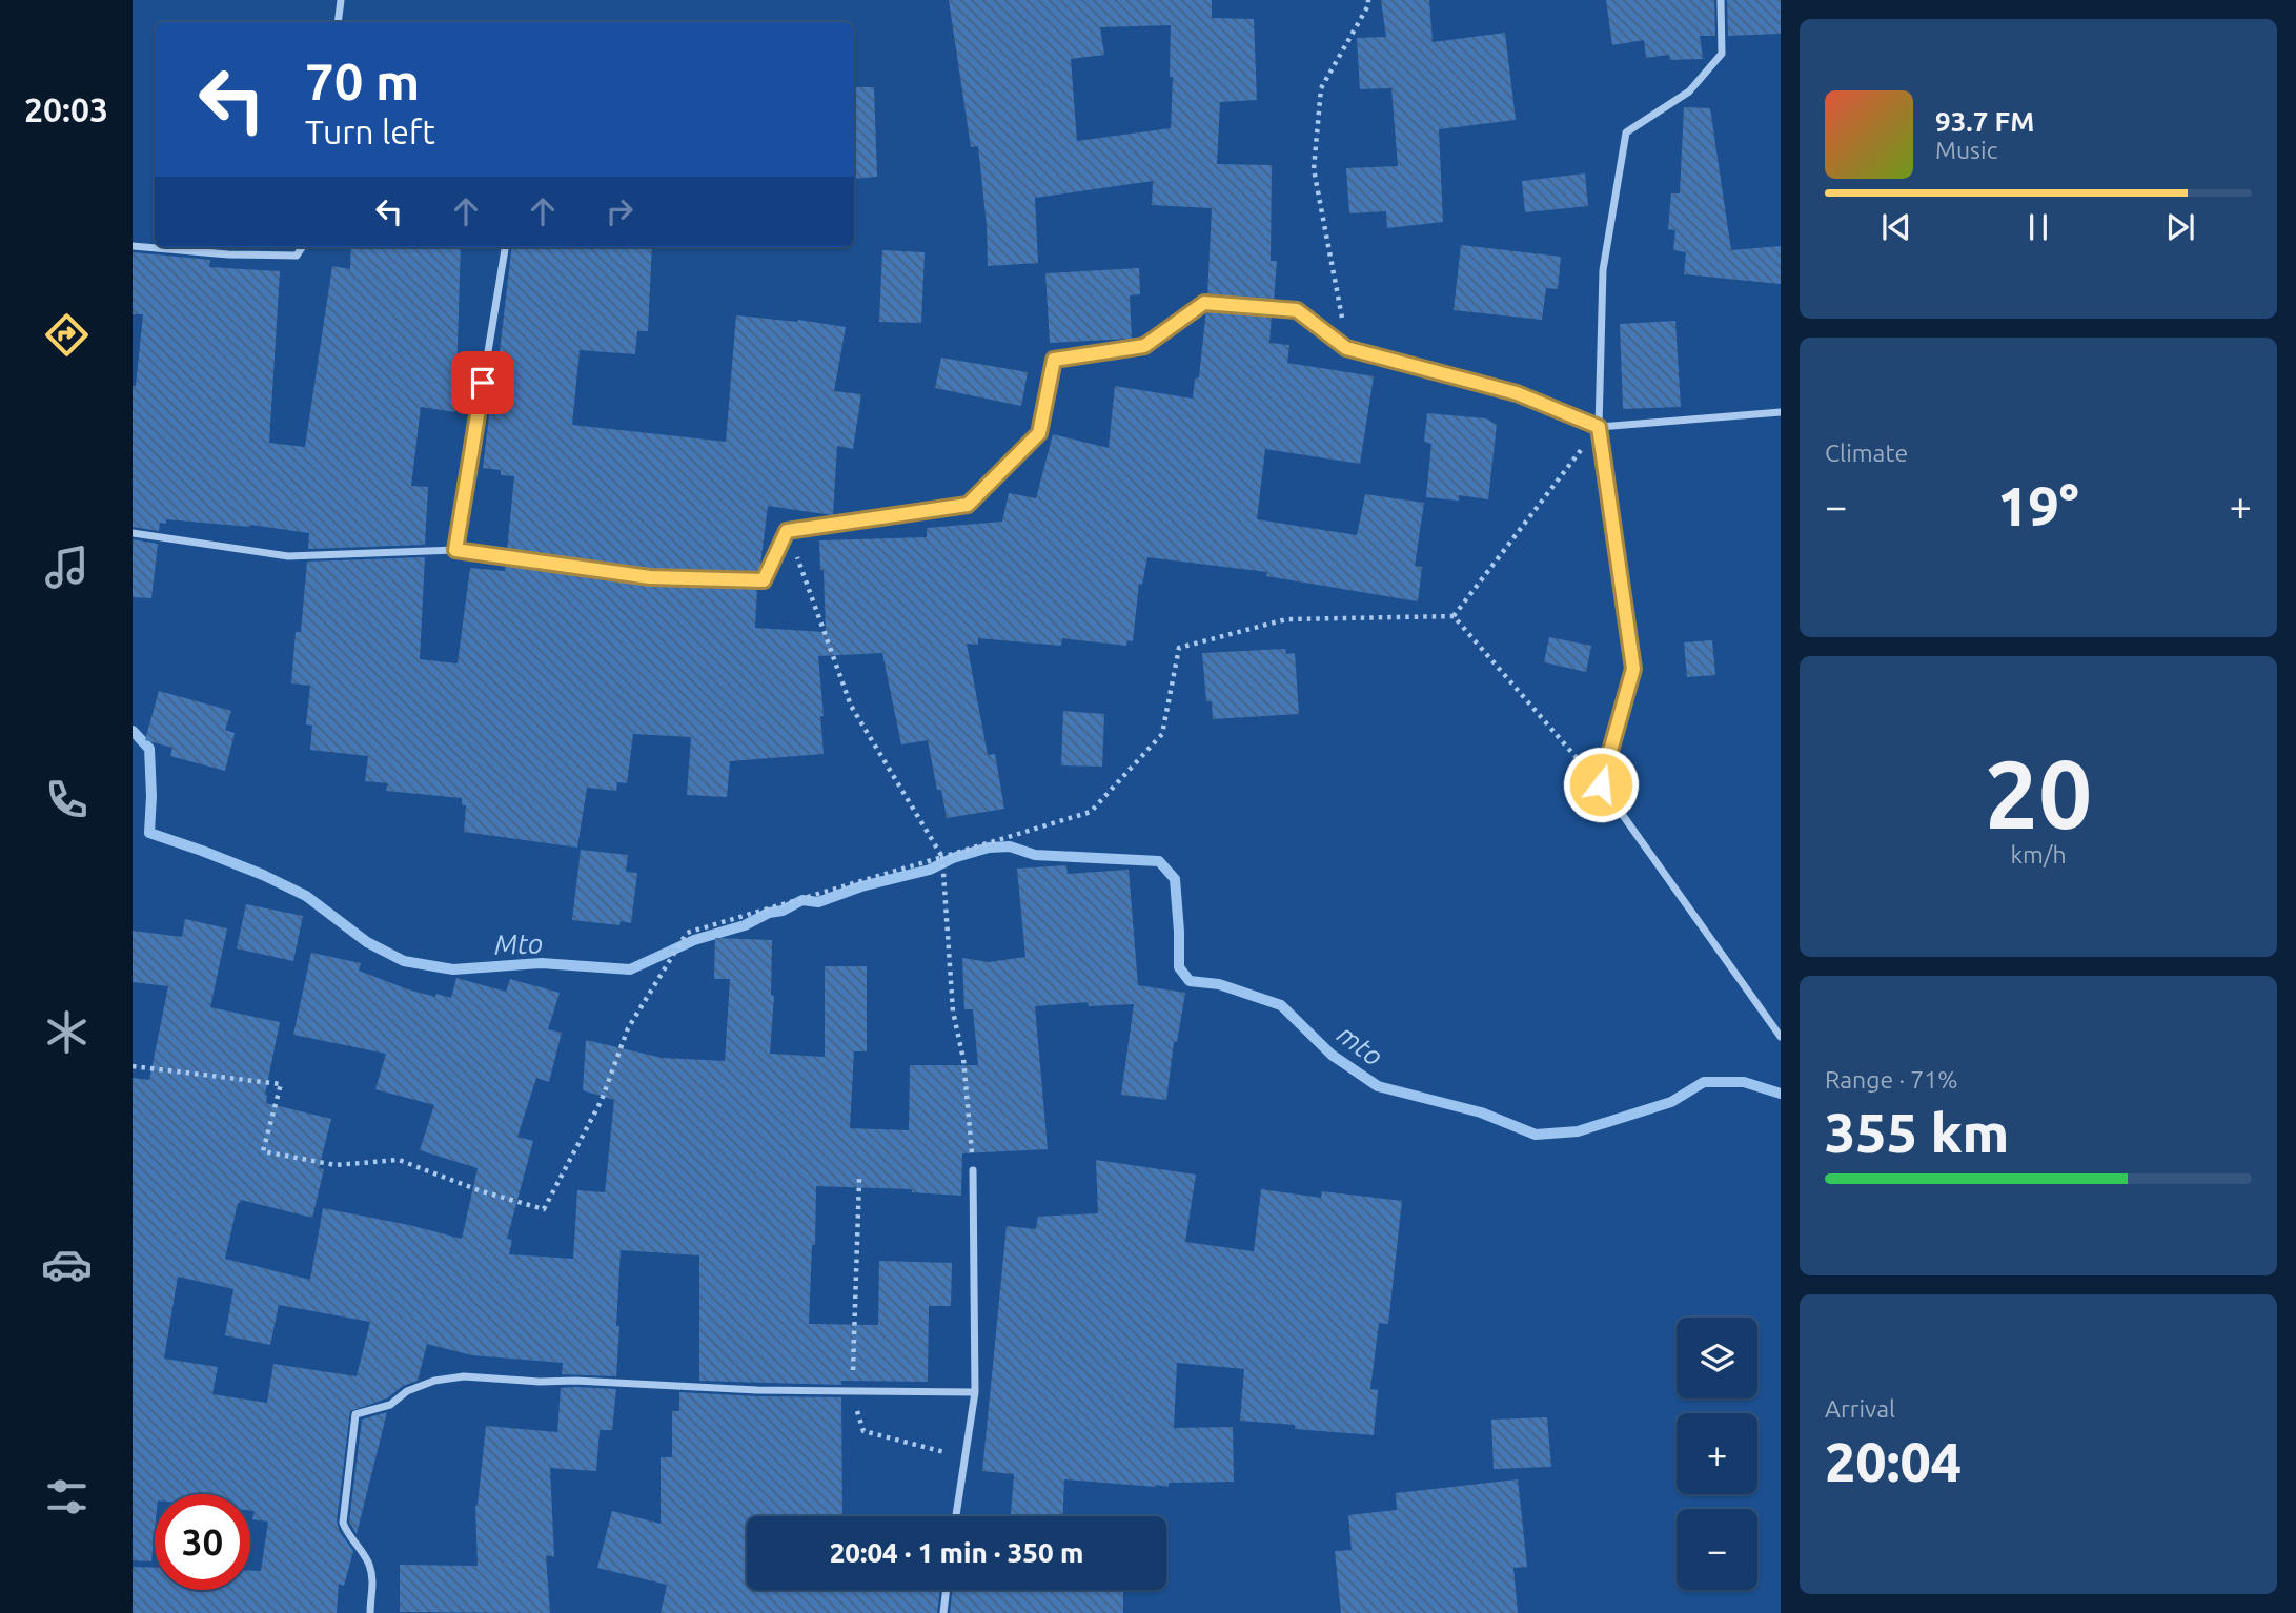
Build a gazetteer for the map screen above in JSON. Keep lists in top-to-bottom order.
{
  "water": ["Mto", "mto"],
  "page": {
    "tabs": "20:03",
    "turn": ["70 m", "Turn left"],
    "song": ["93.7 FM", "Music"],
    "tile": [
      "Climate",
      ["20", "km/h"],
      ["Range · 71%", "355 km"],
      ["Arrival", "20:04"]
    ],
    "heat": ["−", "19°", "+"],
    "map_buttons": ["+", "−"],
    "limit": "30",
    "trip": "20:04 · 1 min · 350 m"
  }
}
